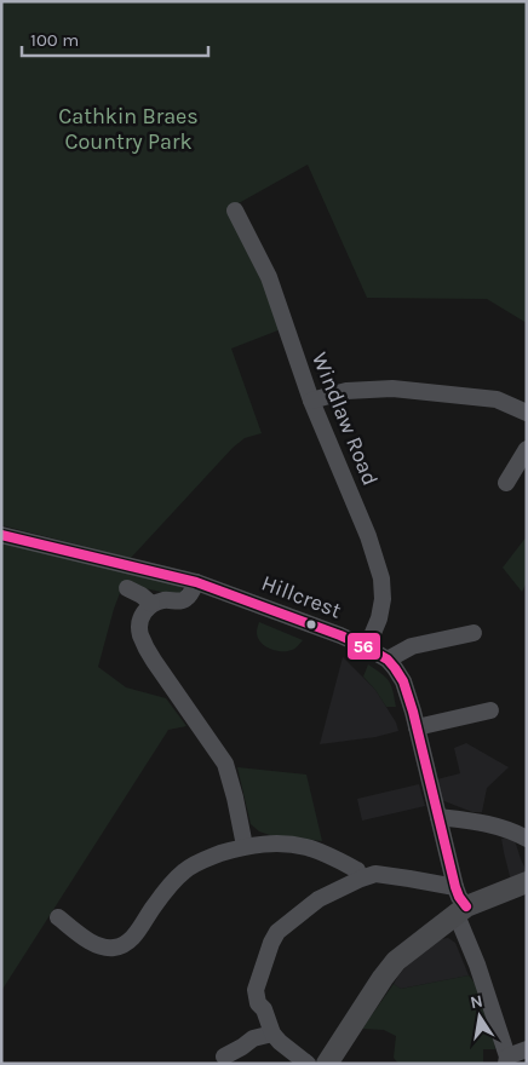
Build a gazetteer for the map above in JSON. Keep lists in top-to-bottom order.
{
  "streets": {
    "street": ["Windlaw Road", "Hillcrest"]
  },
  "crossings": [
    ["Windlaw Road", "Hillcrest"]
  ],
  "parks": ["Cathkin Braes Country Park"],
  "lines": ["transit line 56"],
  "scale_bar": "100 m",
  "north": "top"
}
